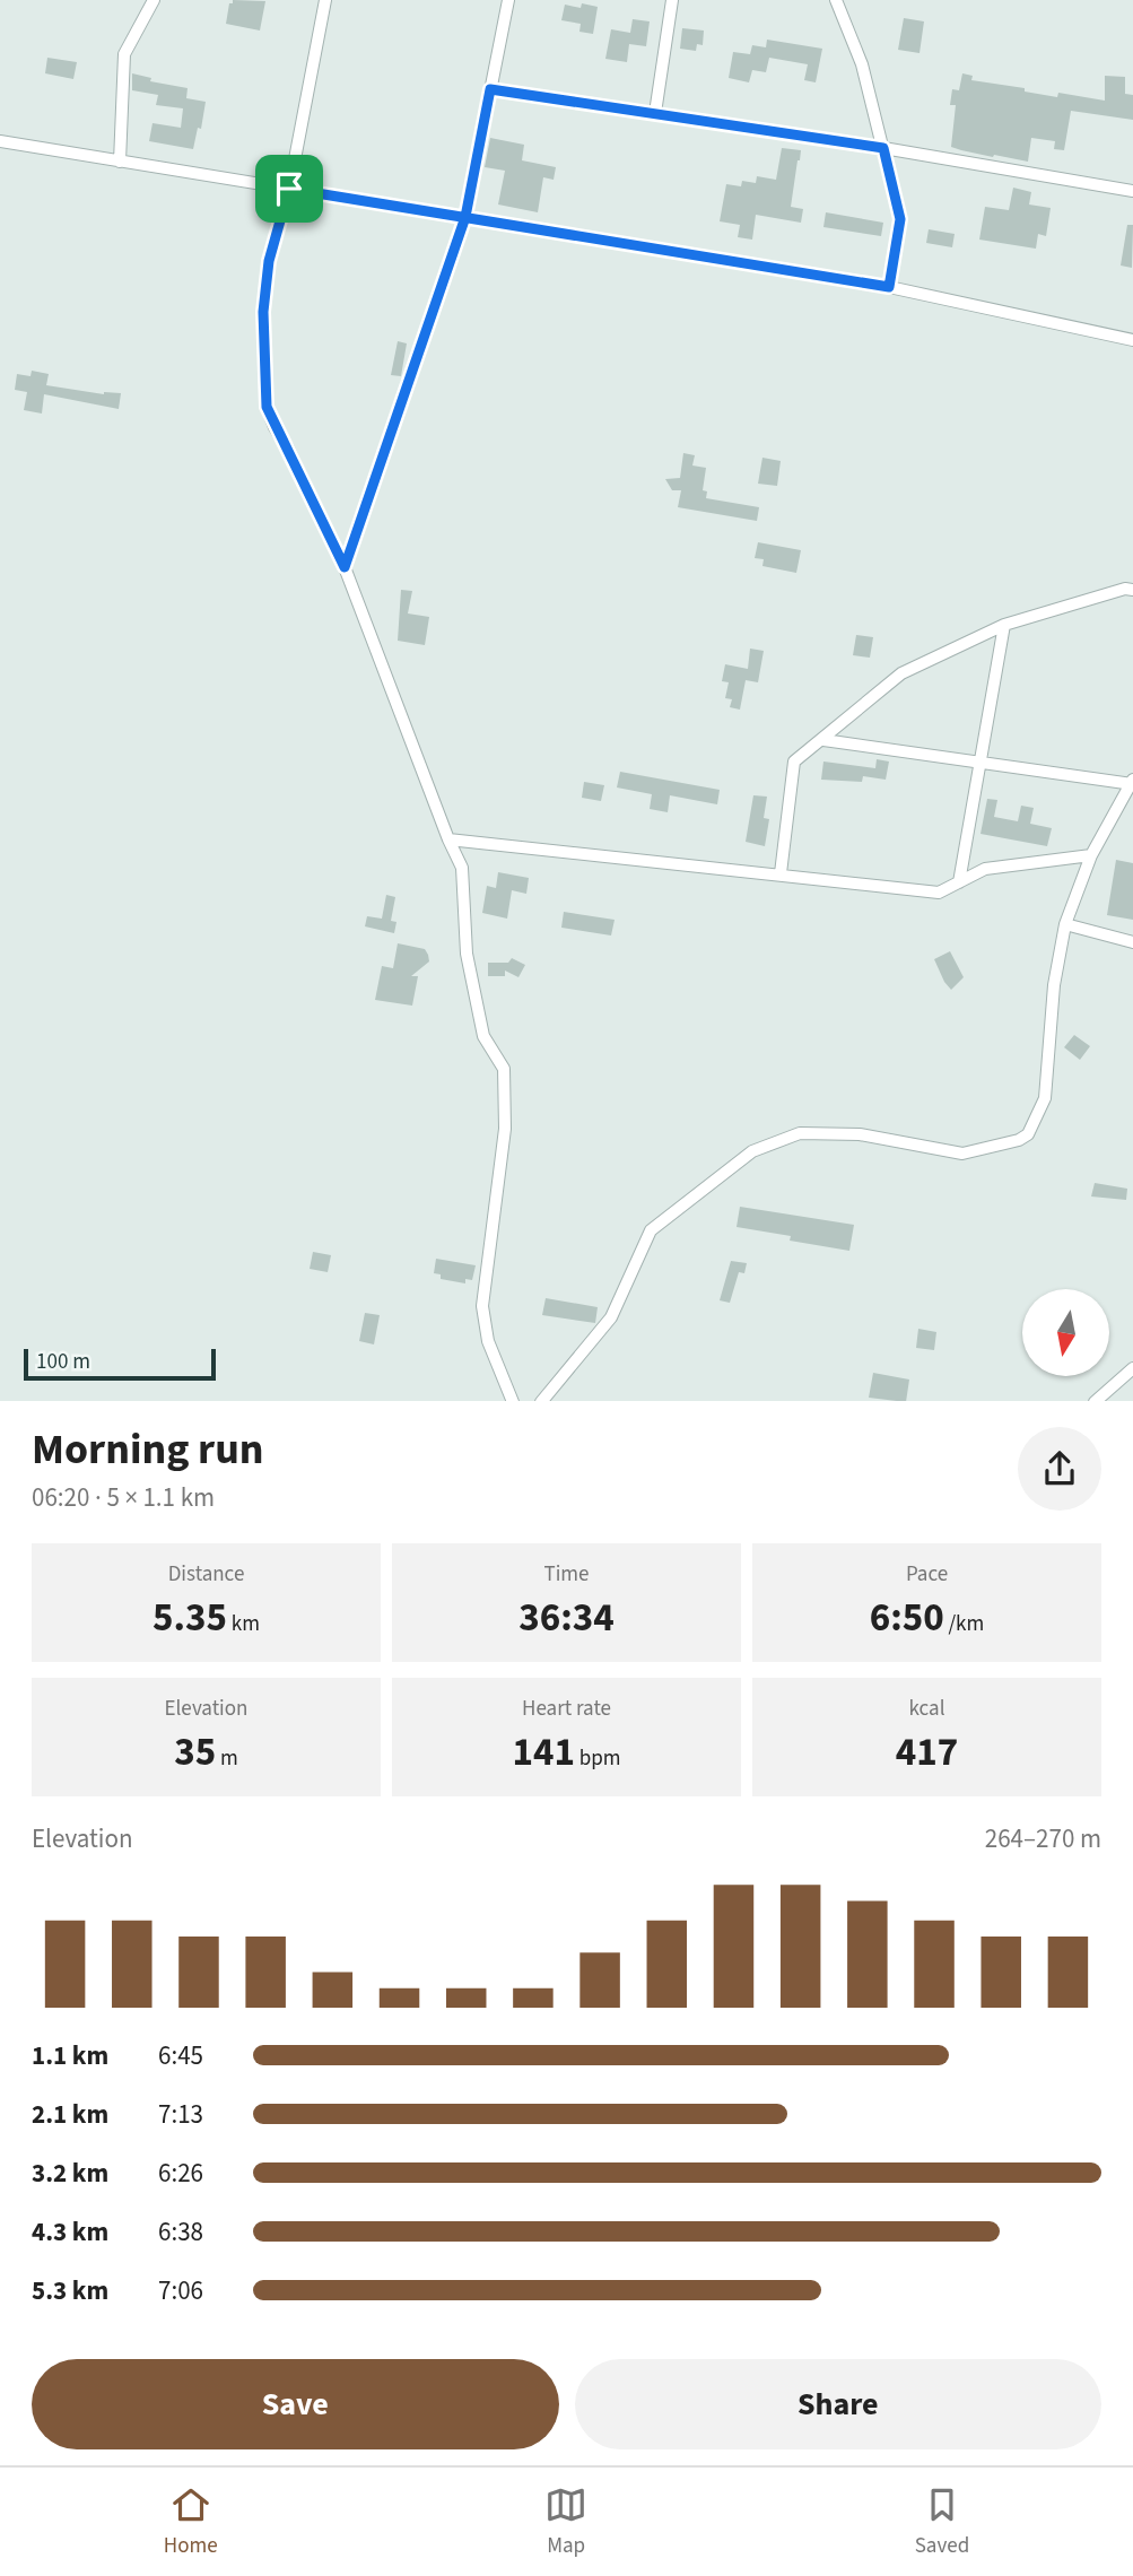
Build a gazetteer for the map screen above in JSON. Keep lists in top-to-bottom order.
{
  "scale_bar": "100 m",
  "north": "bottom",
  "page": {
    "scale": "100 m",
    "heading": ["Morning run", "06:20 · 5 × 1.1 km"],
    "stats": [
      ["Distance", "5.35 km"],
      ["Time", "36:34"],
      ["Pace", "6:50 /km"],
      ["Elevation", "35 m"],
      ["Heart rate", "141 bpm"],
      ["kcal", "417"]
    ],
    "chart": ["Elevation", "264–270 m"],
    "list": [
      {
        "name": "1.1 km",
        "note": "6:45"
      },
      {
        "name": "2.1 km",
        "note": "7:13"
      },
      {
        "name": "3.2 km",
        "note": "6:26"
      },
      {
        "name": "4.3 km",
        "note": "6:38"
      },
      {
        "name": "5.3 km",
        "note": "7:06"
      }
    ],
    "buttons": ["Save", "Share"],
    "tabs": ["Home", "Map", "Saved"]
  }
}
